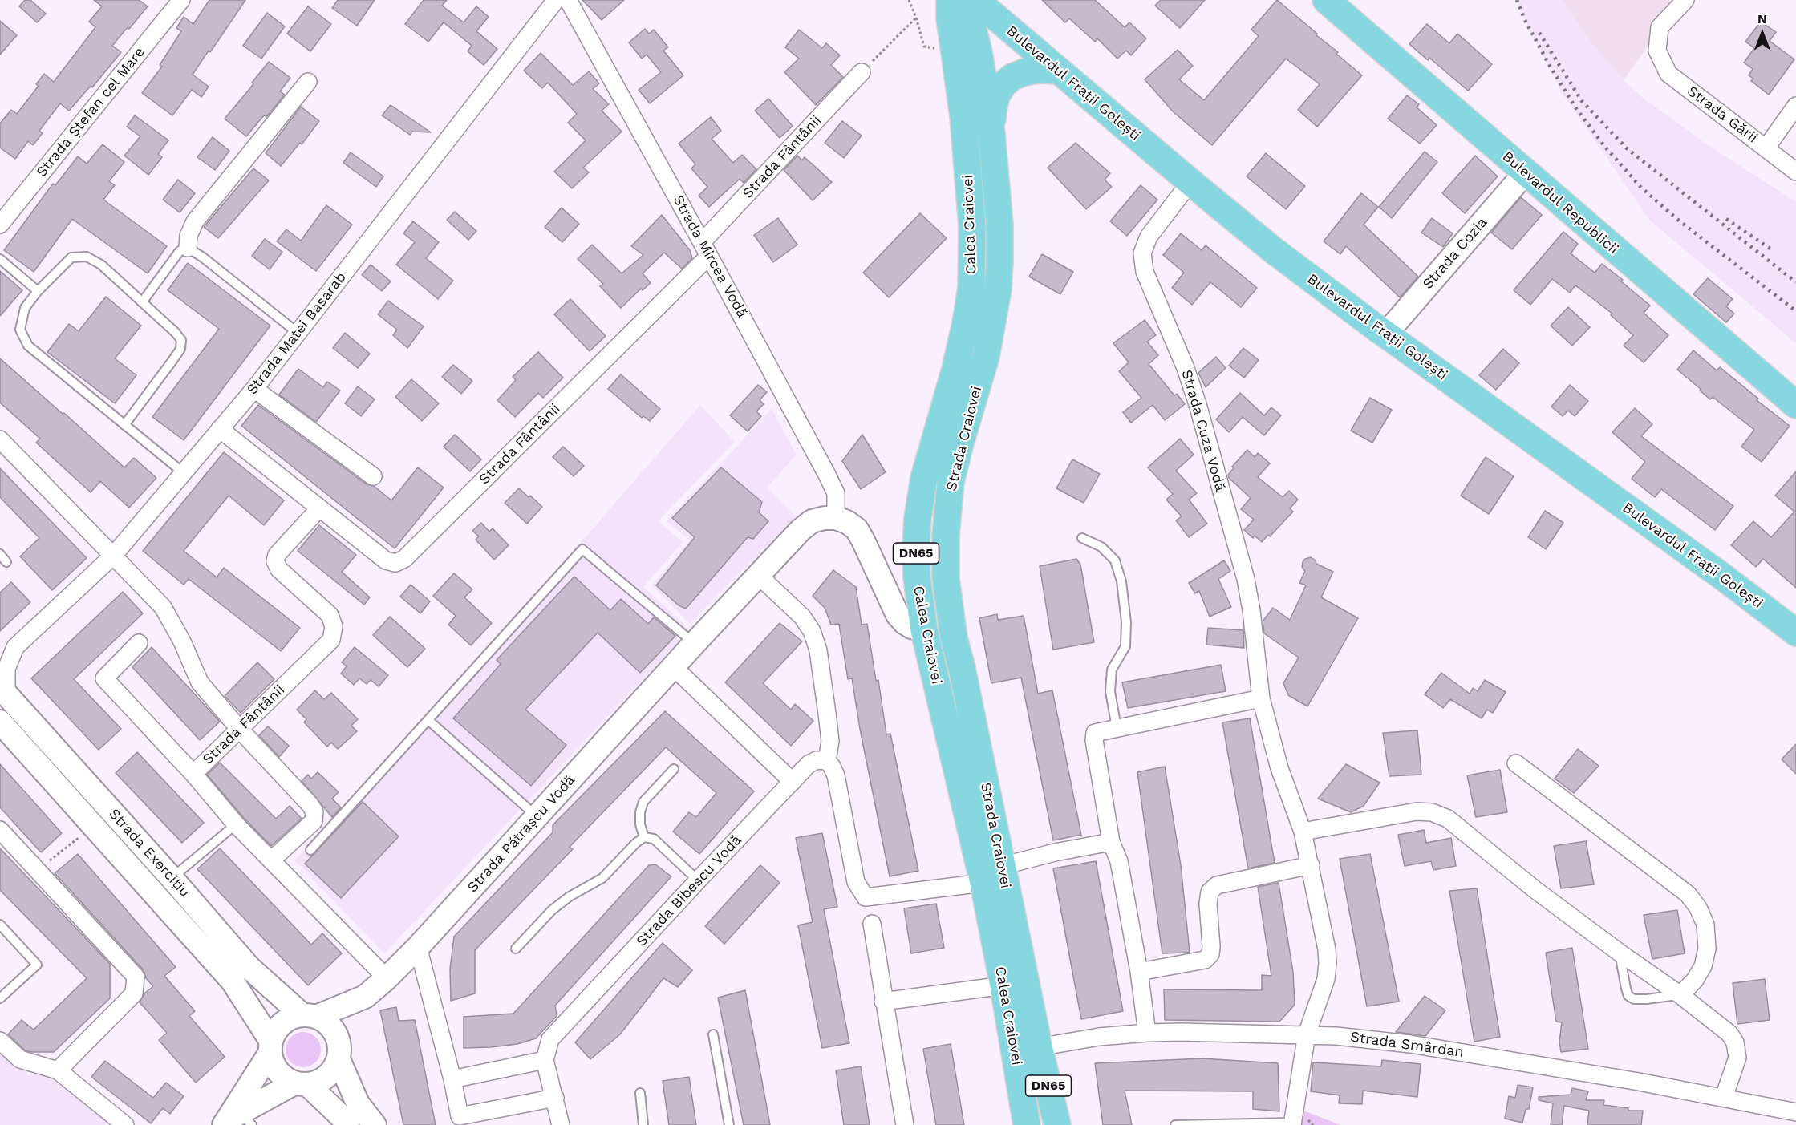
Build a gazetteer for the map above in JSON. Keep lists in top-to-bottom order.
{
  "streets": {
    "main road": [
      "Bulevardul Frații Golești",
      "Bulevardul Republicii",
      "Calea Craiovei",
      "Strada Craiovei",
      "DN65"
    ],
    "street": [
      "Strada Ștefan cel Mare",
      "Strada Gării",
      "Strada Fântânii",
      "Strada Cozia",
      "Strada Mircea Vodă",
      "Strada Matei Basarab",
      "Strada Cuza Vodă",
      "Strada Pătrașcu Vodă",
      "Strada Exercițiu",
      "Strada Bibescu Vodă",
      "Strada Smârdan"
    ]
  },
  "crossings": [
    ["Bulevardul Frații Golești", "Strada Cozia"],
    ["Bulevardul Frații Golești", "Strada Cuza Vodă"],
    ["Strada Fântânii", "Strada Mircea Vodă"],
    ["Strada Fântânii", "Strada Matei Basarab"],
    ["Strada Fântânii", "Strada Pătrașcu Vodă"],
    ["Bulevardul Republicii", "Strada Cozia"],
    ["Calea Craiovei", "Strada Craiovei"],
    ["Calea Craiovei", "Strada Smârdan"],
    ["Strada Mircea Vodă", "Strada Pătrașcu Vodă"],
    ["Strada Cuza Vodă", "Strada Smârdan"],
    ["Strada Craiovei", "Strada Smârdan"]
  ],
  "north": "top"
}
